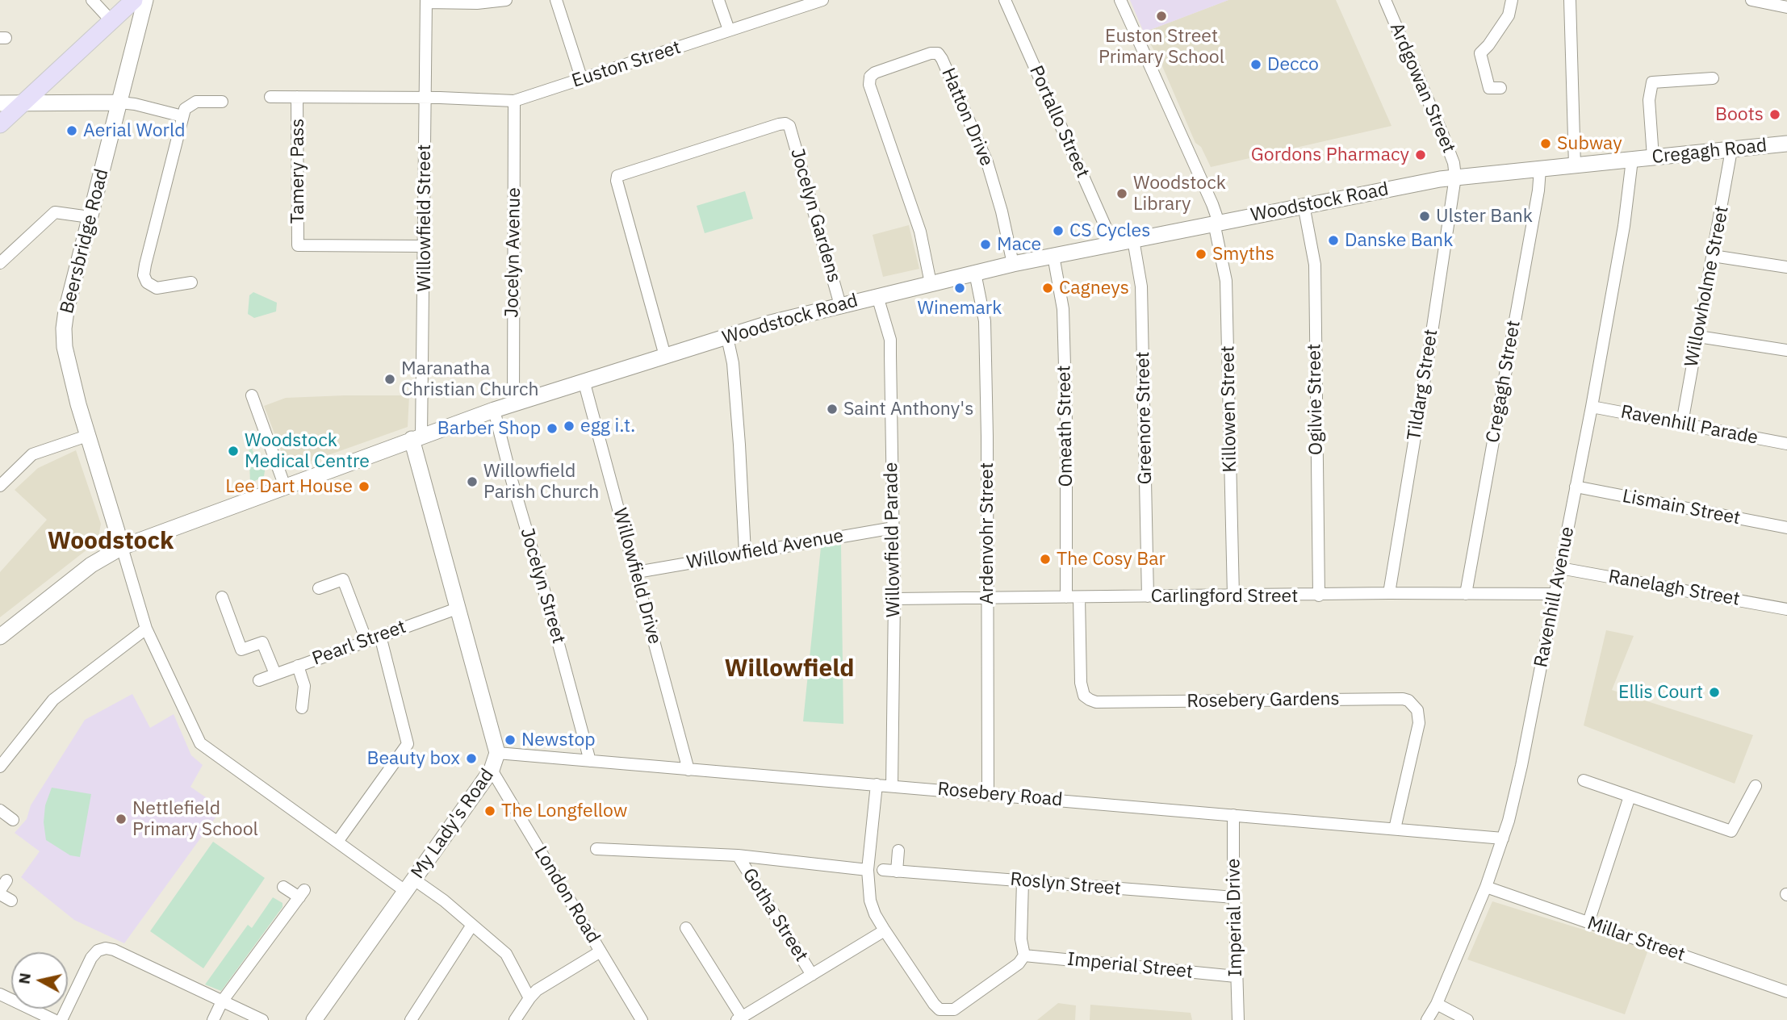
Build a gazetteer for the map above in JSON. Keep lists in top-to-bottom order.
{
  "streets": {
    "street": [
      "Euston Street",
      "Ardgowan Street",
      "Hatton Drive",
      "Portallo Street",
      "Cregagh Road",
      "Tamery Pass",
      "Woodstock Road",
      "Jocelyn Gardens",
      "Willowfield Street",
      "Beersbridge Road",
      "Jocelyn Avenue",
      "Willowholme Street",
      "Cregagh Street",
      "Tildarg Street",
      "Ogilvie Street",
      "Killowen Street",
      "Greenore Street",
      "Ravenhill Parade",
      "Omeath Street",
      "Lismain Street",
      "Ardenvohr Street",
      "Willowfield Parade",
      "Willowfield Avenue",
      "Willowfield Drive",
      "Jocelyn Street",
      "Ranelagh Street",
      "Carlingford Street",
      "Ravenhill Avenue",
      "Pearl Street",
      "Rosebery Gardens",
      "Rosebery Road",
      "My Lady's Road",
      "Roslyn Street",
      "London Road",
      "Gotha Street",
      "Imperial Drive",
      "Millar Street",
      "Imperial Street"
    ]
  },
  "crossings": [
    ["Euston Street", "Tamery Pass"],
    ["Euston Street", "Willowfield Street"],
    ["Euston Street", "Jocelyn Avenue"],
    ["Ardgowan Street", "Woodstock Road"],
    ["Ardgowan Street", "Tildarg Street"],
    ["Hatton Drive", "Woodstock Road"],
    ["Portallo Street", "Woodstock Road"],
    ["Cregagh Road", "Woodstock Road"],
    ["Cregagh Road", "Willowholme Street"],
    ["Cregagh Road", "Ravenhill Avenue"],
    ["Tamery Pass", "Willowfield Street"],
    ["Woodstock Road", "Jocelyn Gardens"],
    ["Woodstock Road", "Willowfield Street"],
    ["Woodstock Road", "Beersbridge Road"],
    ["Woodstock Road", "Jocelyn Avenue"],
    ["Woodstock Road", "Cregagh Street"],
    ["Woodstock Road", "Tildarg Street"],
    ["Woodstock Road", "Ogilvie Street"],
    ["Woodstock Road", "Killowen Street"],
    ["Woodstock Road", "Greenore Street"],
    ["Woodstock Road", "Omeath Street"],
    ["Woodstock Road", "Ardenvohr Street"],
    ["Woodstock Road", "Willowfield Parade"],
    ["Woodstock Road", "Willowfield Drive"],
    ["Woodstock Road", "Jocelyn Street"],
    ["Woodstock Road", "Ravenhill Avenue"],
    ["Woodstock Road", "My Lady's Road"],
    ["Willowfield Street", "My Lady's Road"],
    ["Willowholme Street", "Ravenhill Parade"],
    ["Cregagh Street", "Carlingford Street"],
    ["Tildarg Street", "Carlingford Street"],
    ["Ogilvie Street", "Carlingford Street"],
    ["Killowen Street", "Carlingford Street"],
    ["Greenore Street", "Carlingford Street"],
    ["Ravenhill Parade", "Ravenhill Avenue"],
    ["Omeath Street", "Carlingford Street"],
    ["Lismain Street", "Ravenhill Avenue"],
    ["Ardenvohr Street", "Carlingford Street"],
    ["Ardenvohr Street", "Rosebery Road"],
    ["Willowfield Parade", "Willowfield Avenue"],
    ["Willowfield Parade", "Carlingford Street"],
    ["Willowfield Parade", "Rosebery Road"],
    ["Willowfield Avenue", "Willowfield Drive"],
    ["Willowfield Drive", "Rosebery Road"],
    ["Jocelyn Street", "Rosebery Road"],
    ["Ranelagh Street", "Ravenhill Avenue"],
    ["Carlingford Street", "Ravenhill Avenue"],
    ["Carlingford Street", "Rosebery Gardens"],
    ["Ravenhill Avenue", "Rosebery Road"],
    ["Ravenhill Avenue", "Millar Street"],
    ["Pearl Street", "My Lady's Road"],
    ["Rosebery Gardens", "Rosebery Road"],
    ["Rosebery Road", "My Lady's Road"],
    ["Rosebery Road", "Imperial Drive"],
    ["My Lady's Road", "London Road"],
    ["Roslyn Street", "Imperial Drive"],
    ["Imperial Drive", "Imperial Street"]
  ],
  "districts": ["Woodstock", "Willowfield"],
  "places": [
    "Euston Street Primary School",
    "Decco",
    "Boots",
    "Aerial World",
    "Subway",
    "Gordons Pharmacy",
    "Woodstock Library",
    "Ulster Bank",
    "CS Cycles",
    "Danske Bank",
    "Mace",
    "Smyths",
    "Winemark",
    "Cagneys",
    "Maranatha Christian Church",
    "Saint Anthony's",
    "egg i.t.",
    "Barber Shop",
    "Woodstock Medical Centre",
    "Willowfield Parish Church",
    "Lee Dart House",
    "The Cosy Bar",
    "Ellis Court",
    "Newstop",
    "Beauty box",
    "The Longfellow",
    "Nettlefield Primary School"
  ],
  "north": "left"
}
